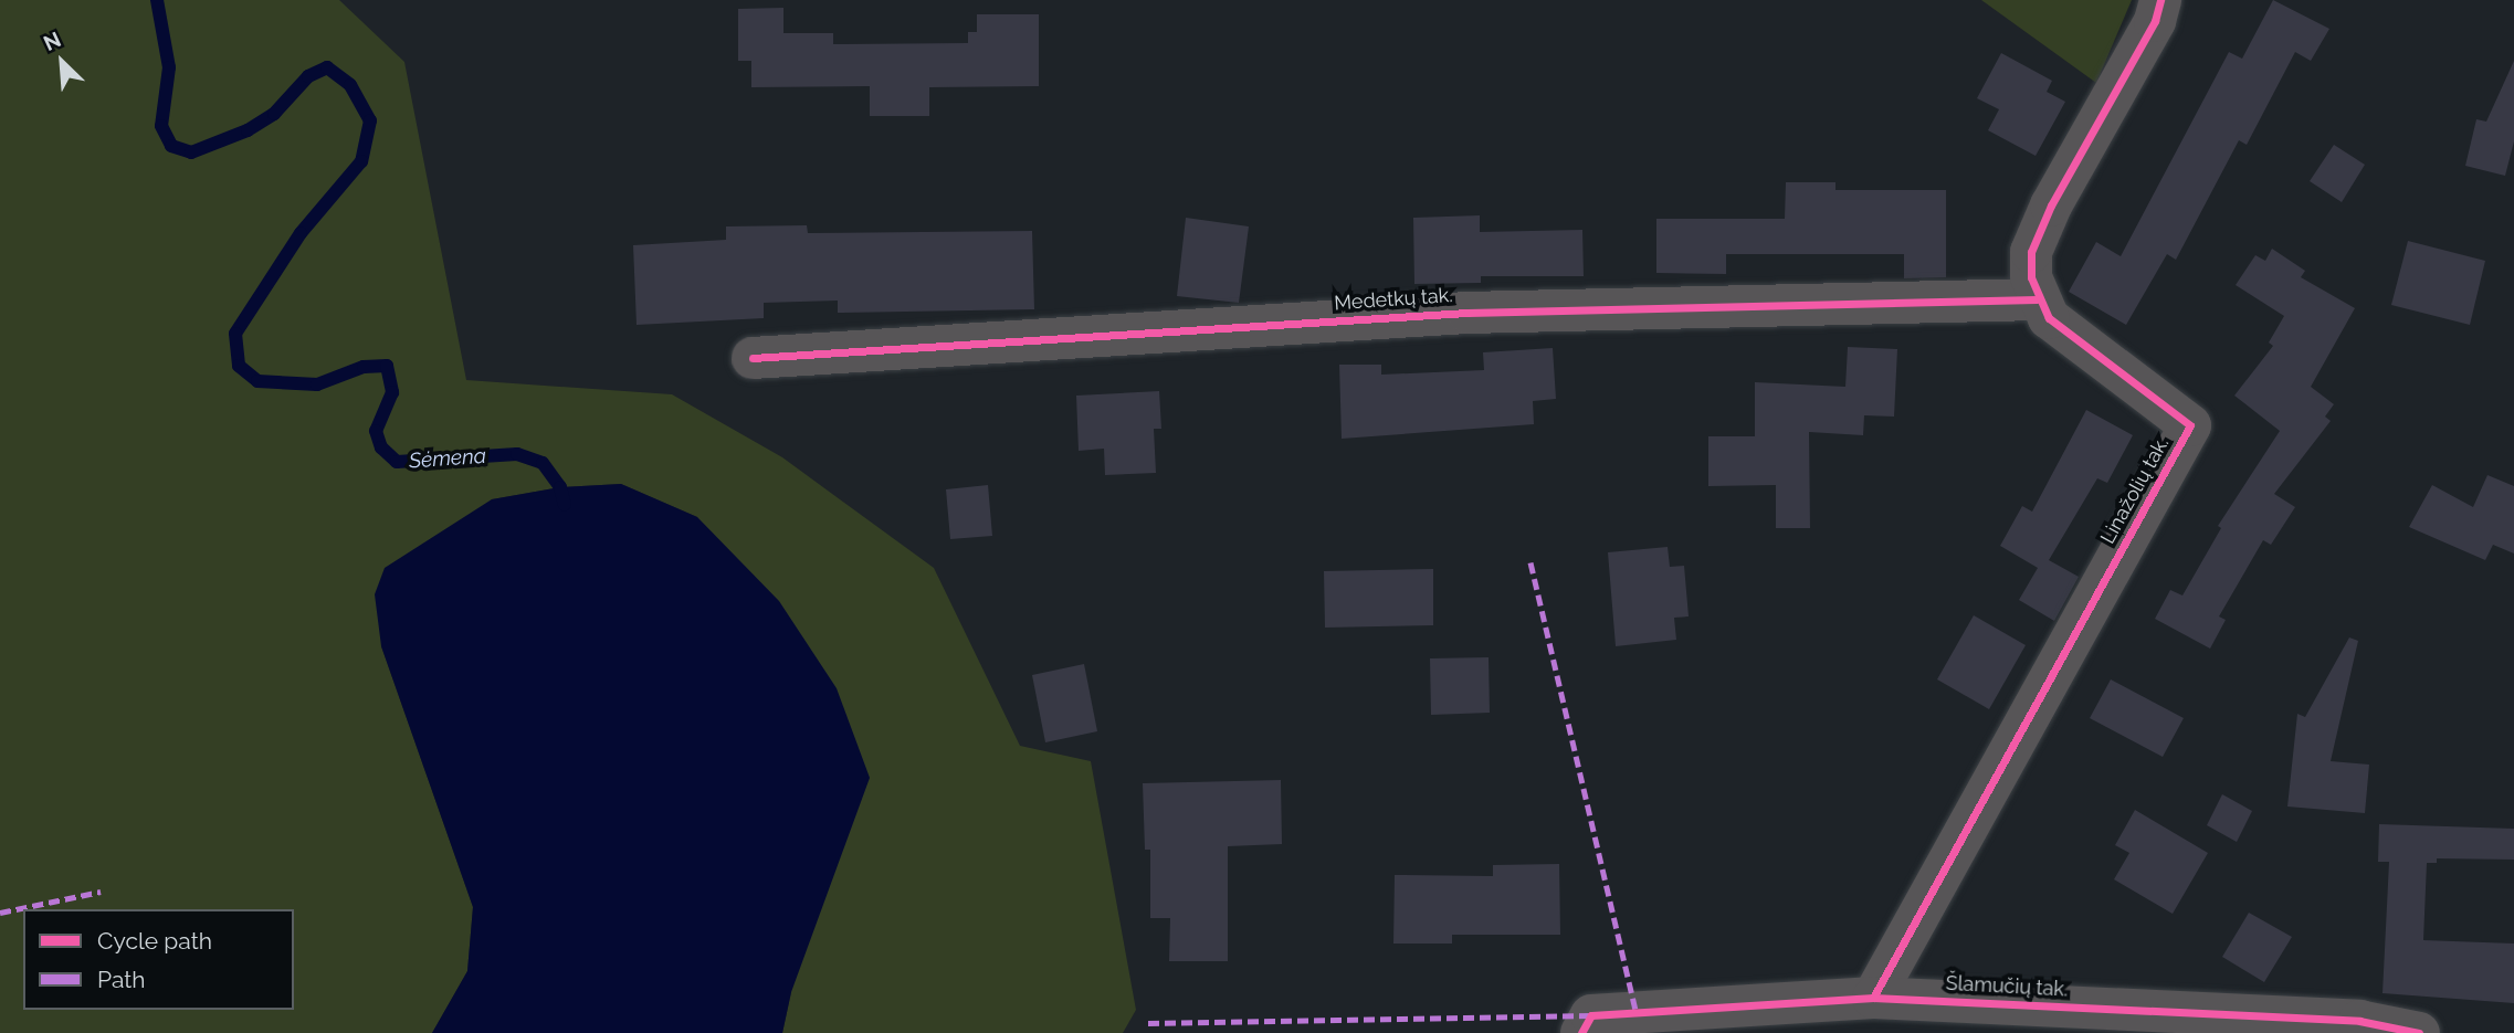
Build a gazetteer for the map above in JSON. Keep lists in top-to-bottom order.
{
  "streets": {
    "street": ["Medetkų tak.", "Linažolių tak.", "Šlamučių tak."]
  },
  "crossings": [
    ["Medetkų tak.", "Linažolių tak."],
    ["Linažolių tak.", "Šlamučių tak."]
  ],
  "water": ["Sėmena"],
  "legend": ["Cycle path", "Path"],
  "north": "top left"
}
